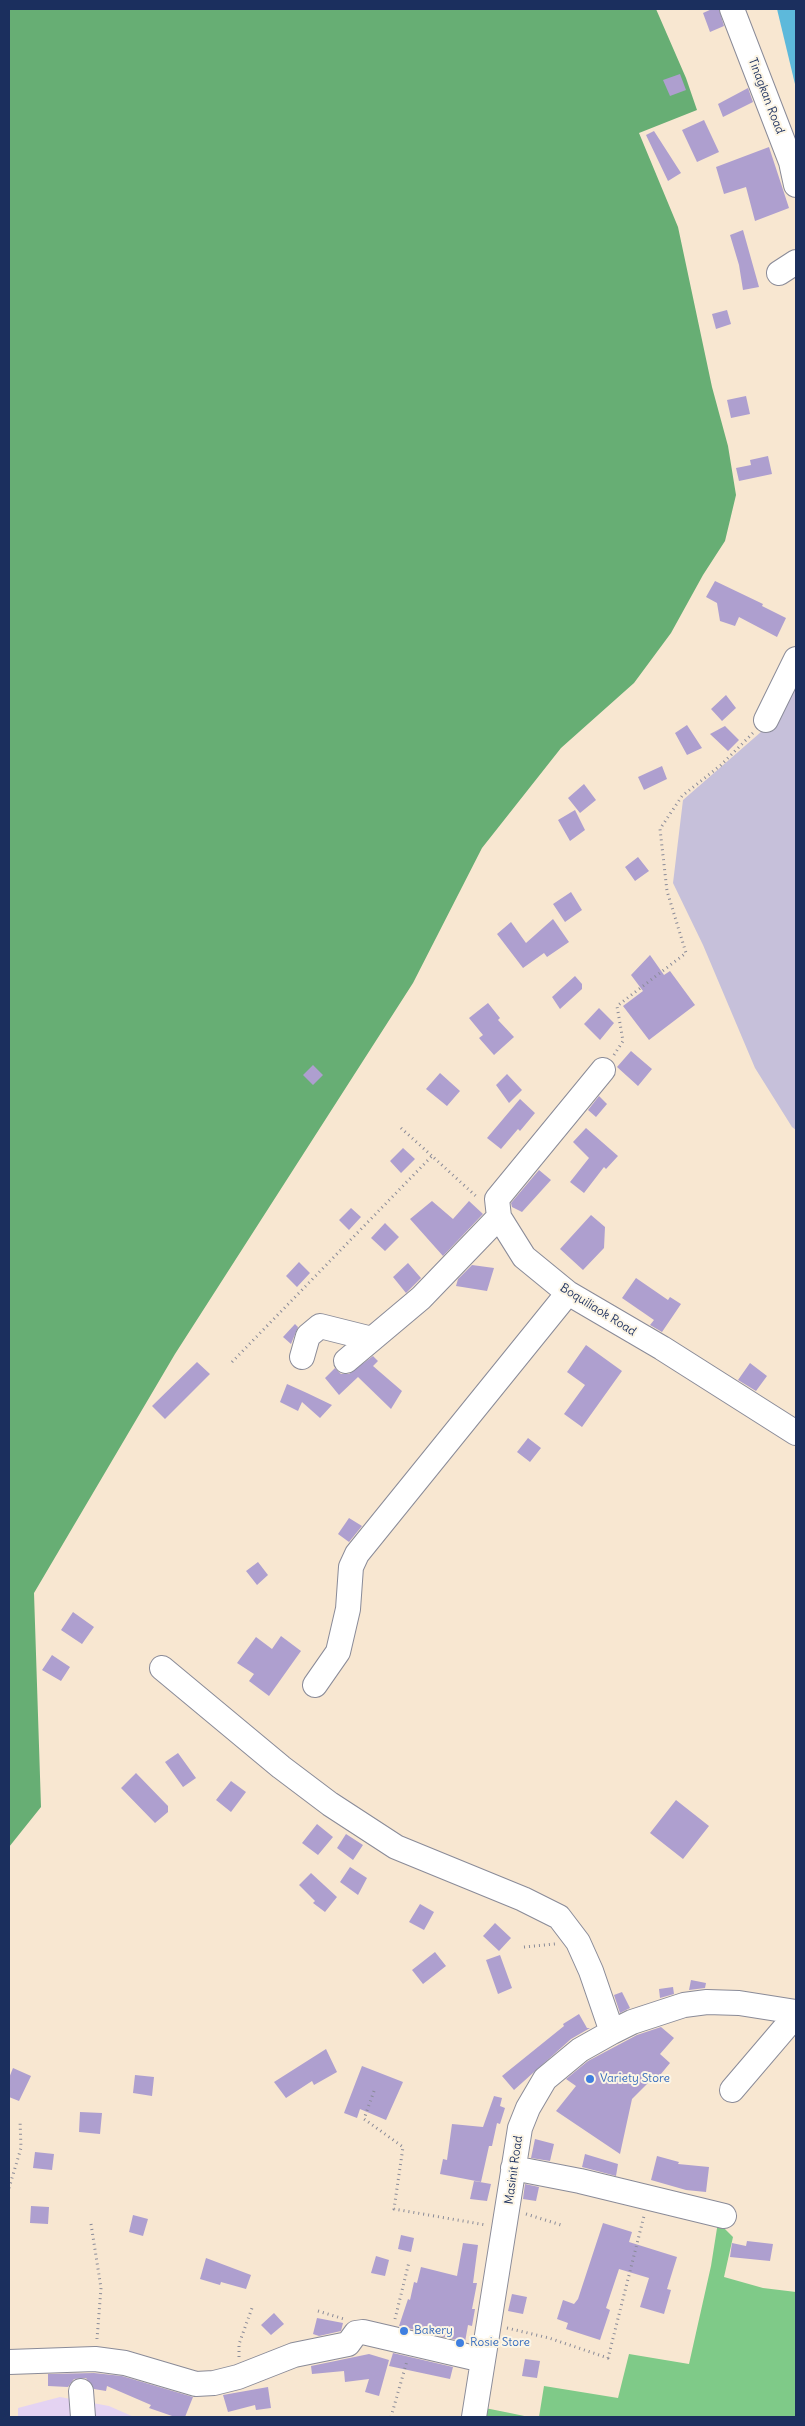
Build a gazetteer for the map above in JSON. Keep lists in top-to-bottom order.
{
  "streets": {
    "street": ["Tinagkan Road", "Boquiliaok Road", "Masinit Road"]
  },
  "places": ["Variety Store", "Bakery", "Rosie Store"]
}
